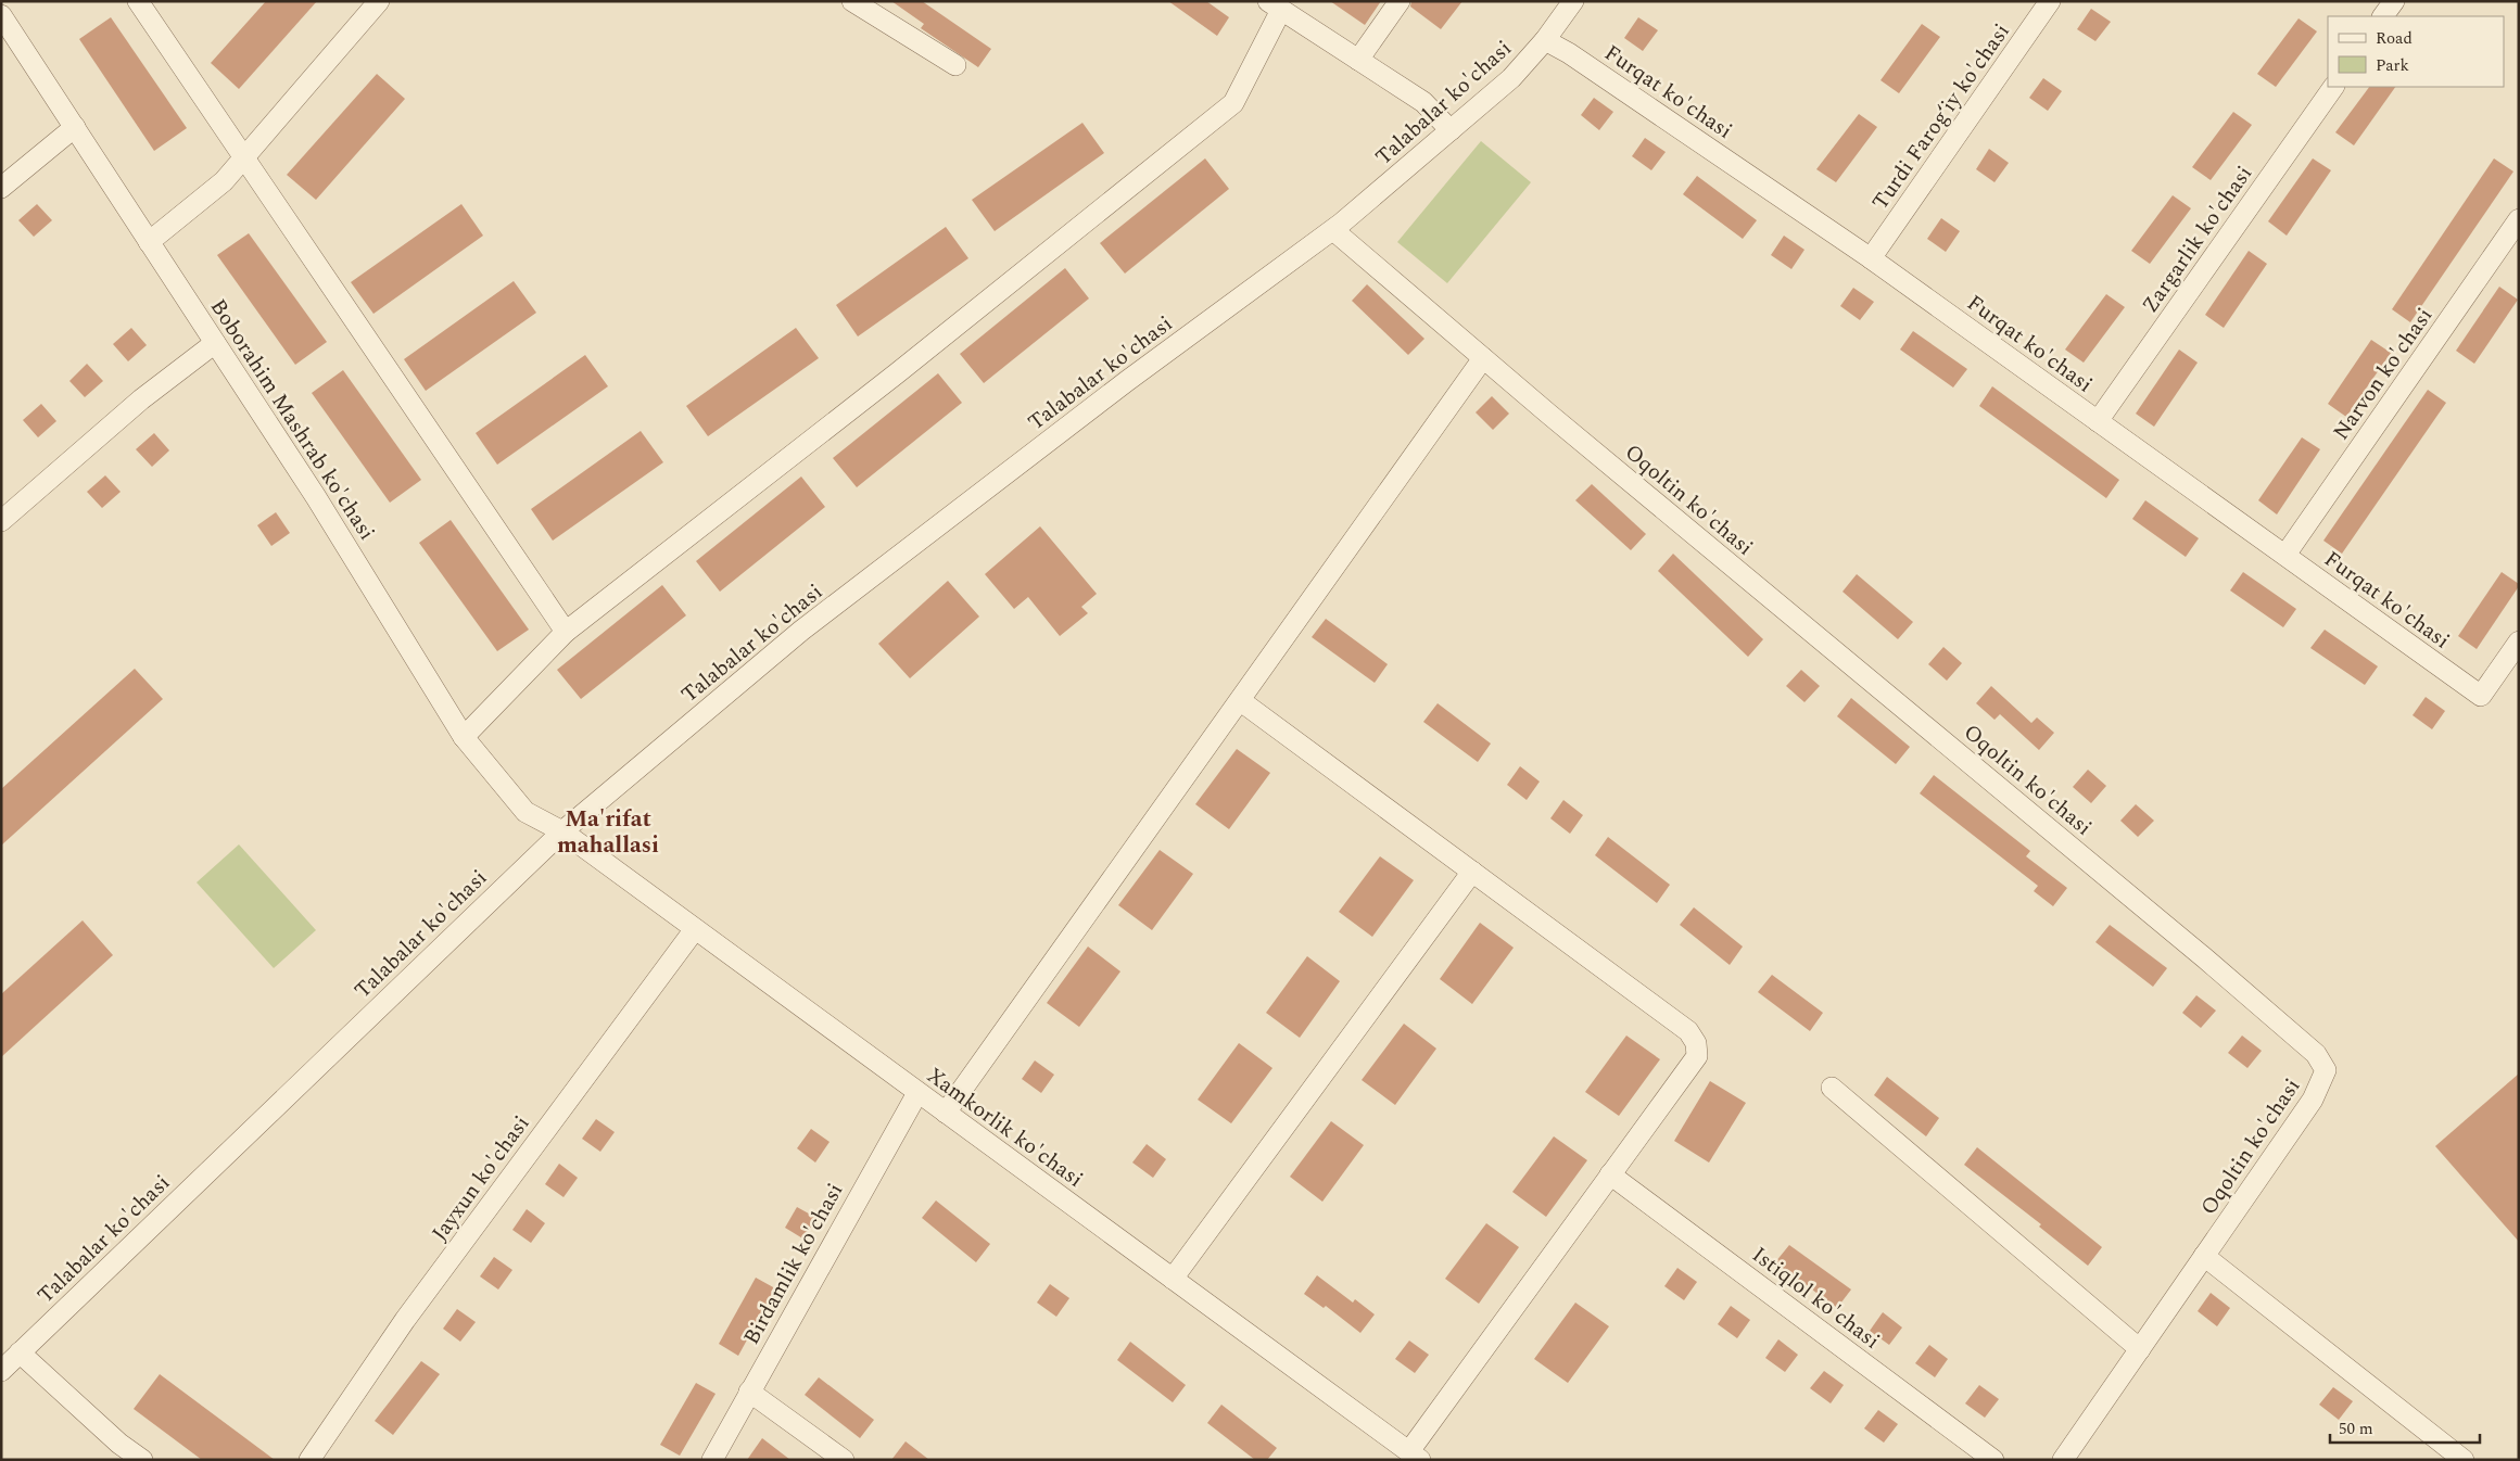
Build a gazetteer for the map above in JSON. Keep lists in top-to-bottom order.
{
  "streets": {
    "street": [
      "Furqat ko'chasi",
      "Talabalar ko'chasi",
      "Turdi Farog‘iy ko'chasi",
      "Zargarlik ko'chasi",
      "Narvon ko'chasi",
      "Boborahim Mashrab ko'chasi",
      "Oqoltin ko'chasi",
      "Xamkorlik ko'chasi",
      "Jayxun ko'chasi",
      "Birdamlik ko'chasi",
      "Istiqlol ko'chasi"
    ]
  },
  "crossings": [
    ["Furqat ko'chasi", "Talabalar ko'chasi"],
    ["Furqat ko'chasi", "Turdi Farog‘iy ko'chasi"],
    ["Furqat ko'chasi", "Zargarlik ko'chasi"],
    ["Furqat ko'chasi", "Narvon ko'chasi"],
    ["Talabalar ko'chasi", "Boborahim Mashrab ko'chasi"],
    ["Talabalar ko'chasi", "Oqoltin ko'chasi"],
    ["Talabalar ko'chasi", "Xamkorlik ko'chasi"],
    ["Boborahim Mashrab ko'chasi", "Xamkorlik ko'chasi"],
    ["Xamkorlik ko'chasi", "Jayxun ko'chasi"],
    ["Xamkorlik ko'chasi", "Birdamlik ko'chasi"]
  ],
  "districts": ["Ma'rifat mahallasi"],
  "legend": ["Road", "Park"],
  "scale_bar": "50 m"
}
